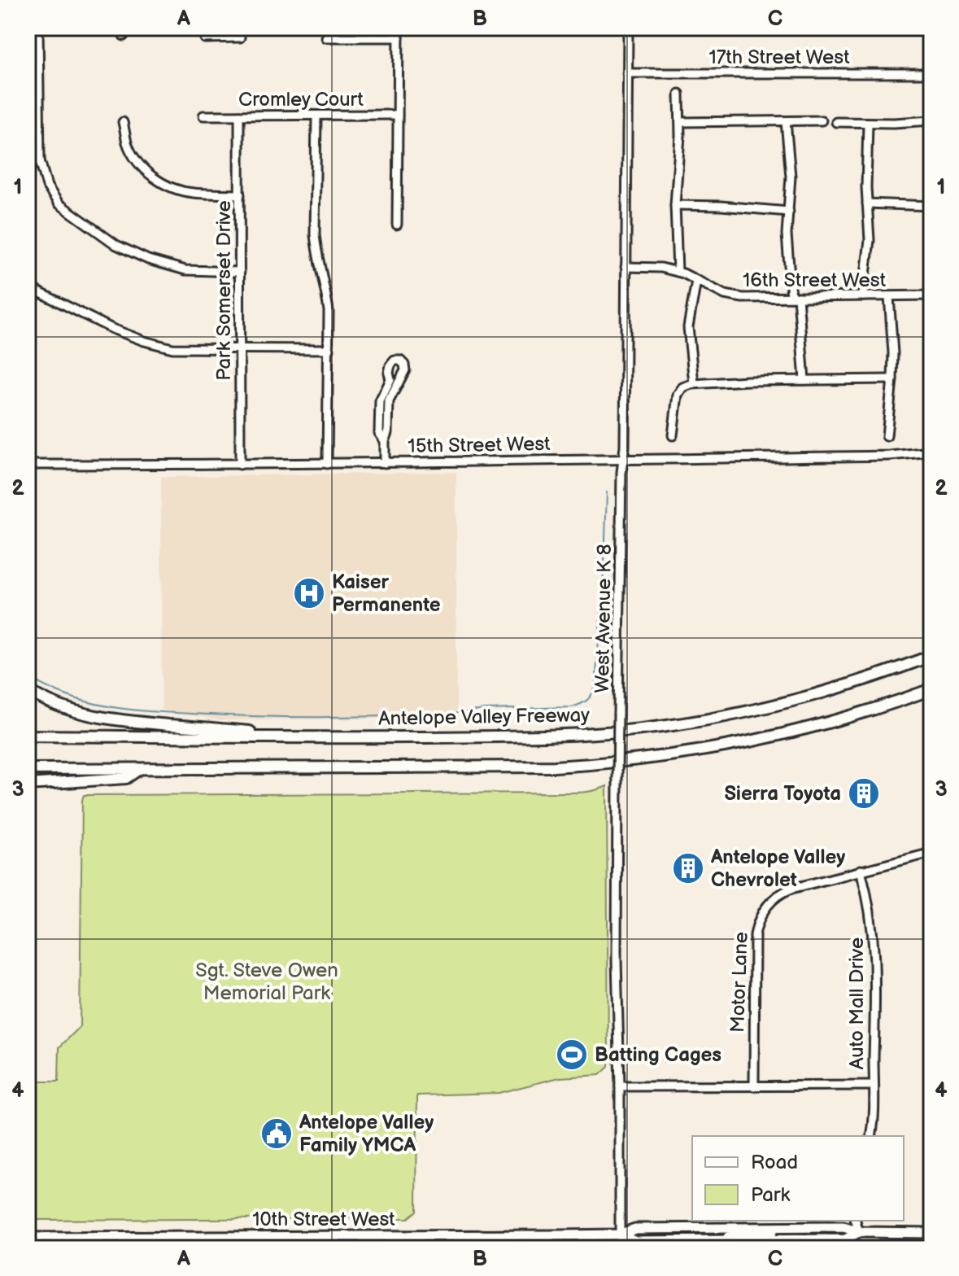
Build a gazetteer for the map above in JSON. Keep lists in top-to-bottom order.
{
  "streets": {
    "highway": ["Antelope Valley Freeway"],
    "main road": ["10th Street West"],
    "street": [
      "17th Street West",
      "Cromley Court",
      "16th Street West",
      "Park Somerset Drive",
      "15th Street West",
      "West Avenue K 8",
      "Motor Lane",
      "Auto Mall Drive"
    ]
  },
  "crossings": [
    ["17th Street West", "West Avenue K 8"],
    ["Cromley Court", "Park Somerset Drive"],
    ["16th Street West", "West Avenue K 8"],
    ["Park Somerset Drive", "15th Street West"],
    ["15th Street West", "West Avenue K 8"],
    ["West Avenue K 8", "10th Street West"],
    ["Motor Lane", "Auto Mall Drive"]
  ],
  "parks": ["Sgt. Steve Owen Memorial Park"],
  "places": {
    "hospital": ["Kaiser Permanente"],
    "building": ["Sierra Toyota", "Antelope Valley Chevrolet"],
    "sports": ["Batting Cages"],
    "public building": ["Antelope Valley Family YMCA"]
  },
  "legend": ["Road", "Park"],
  "grid": {
    "columns": ["A", "B", "C"],
    "rows": [
      "1",
      "2",
      "3",
      "4"
    ]
  }
}
